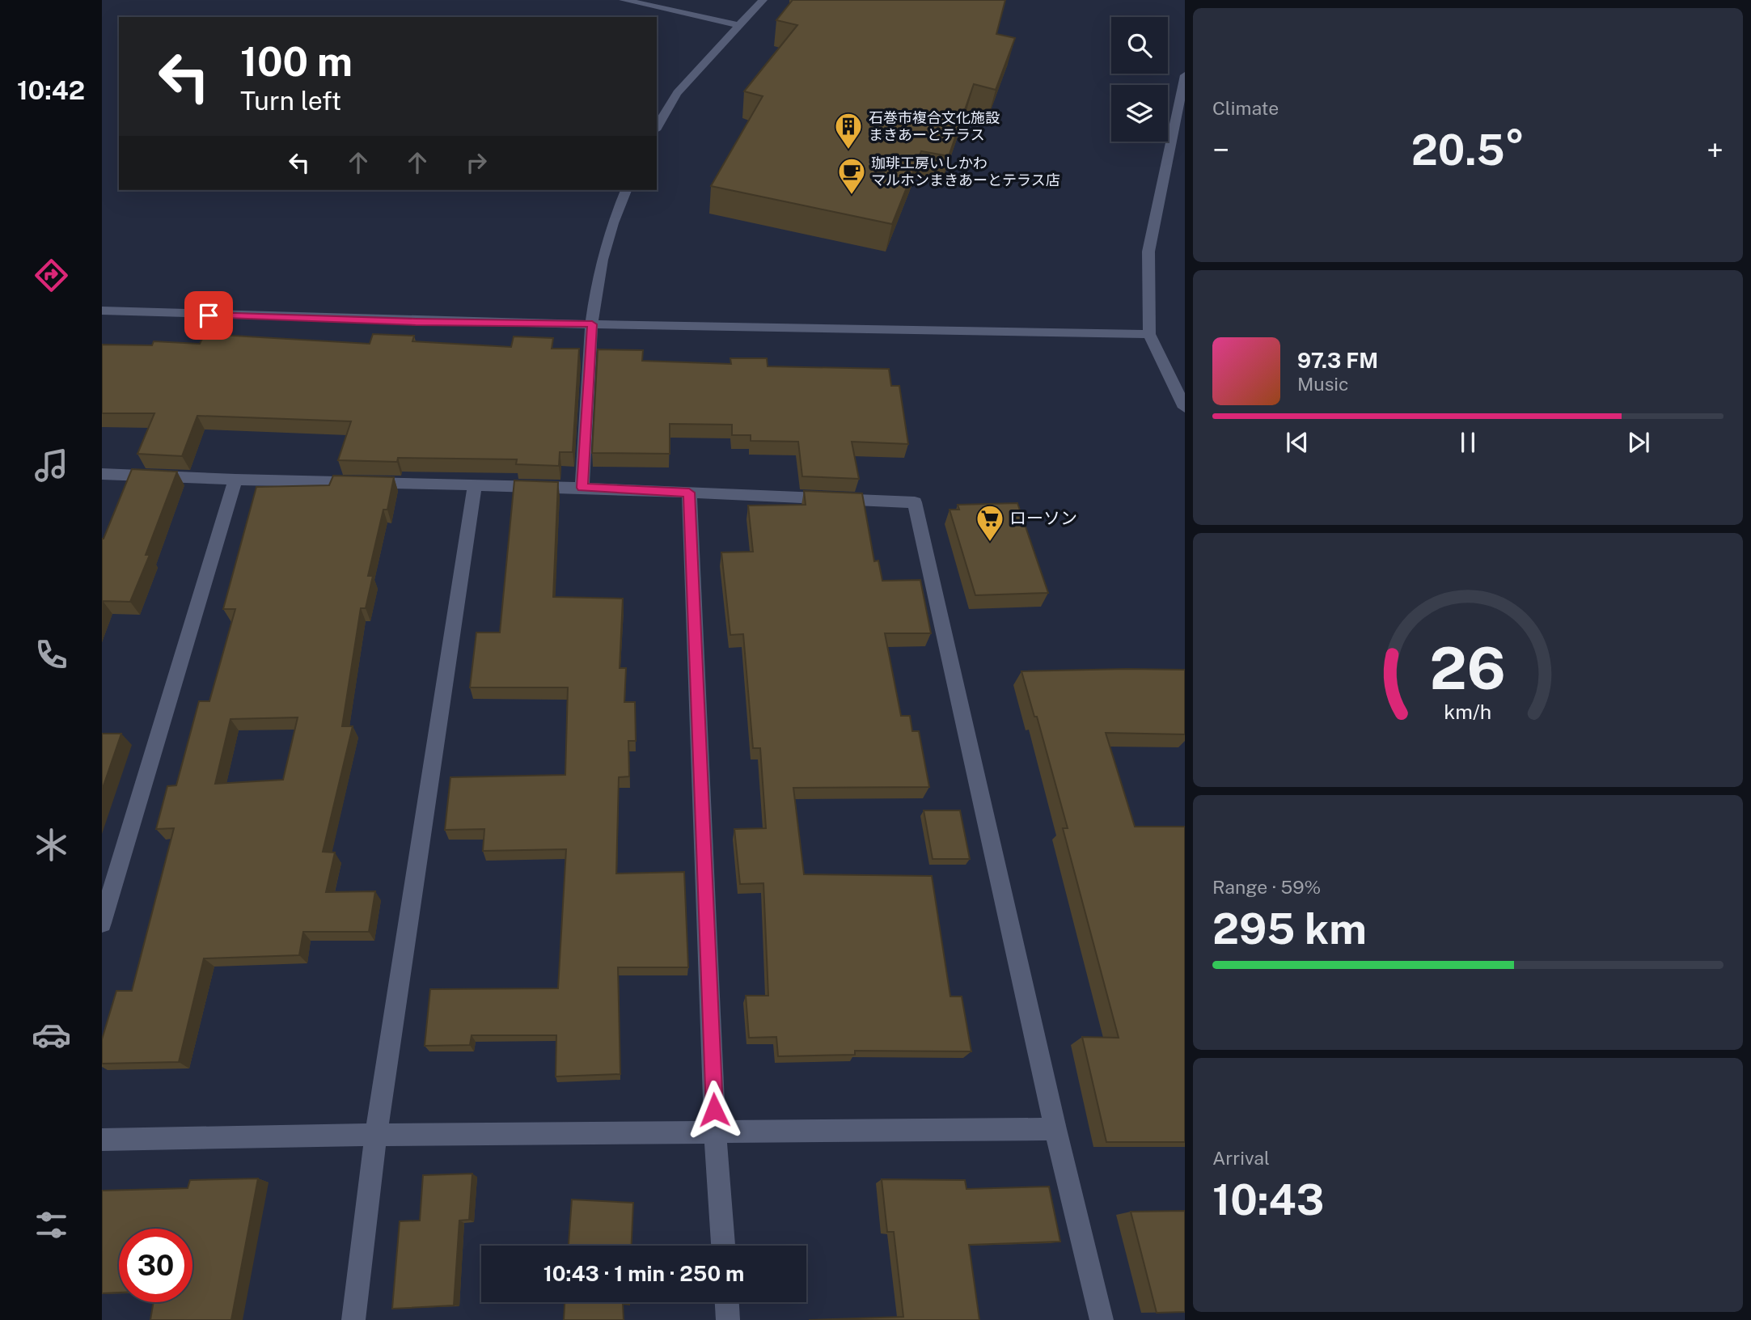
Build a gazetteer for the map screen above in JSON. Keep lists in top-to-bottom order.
{
  "places": {
    "building": ["石巻市複合文化施設 まきあーとテラス"],
    "cafe": ["珈琲工房いしかわ マルホンまきあーとテラス店"],
    "supermarket": ["ローソン"]
  },
  "page": {
    "tabs": "10:42",
    "tile": [
      "Climate",
      ["Range · 59%", "295 km"],
      ["Arrival", "10:43"]
    ],
    "turn": ["100 m", "Turn left"],
    "heat": ["−", "20.5°", "+"],
    "song": ["97.3 FM", "Music"],
    "limit": "30",
    "trip": "10:43 · 1 min · 250 m",
    "gauge": ["26", "km/h"]
  }
}
